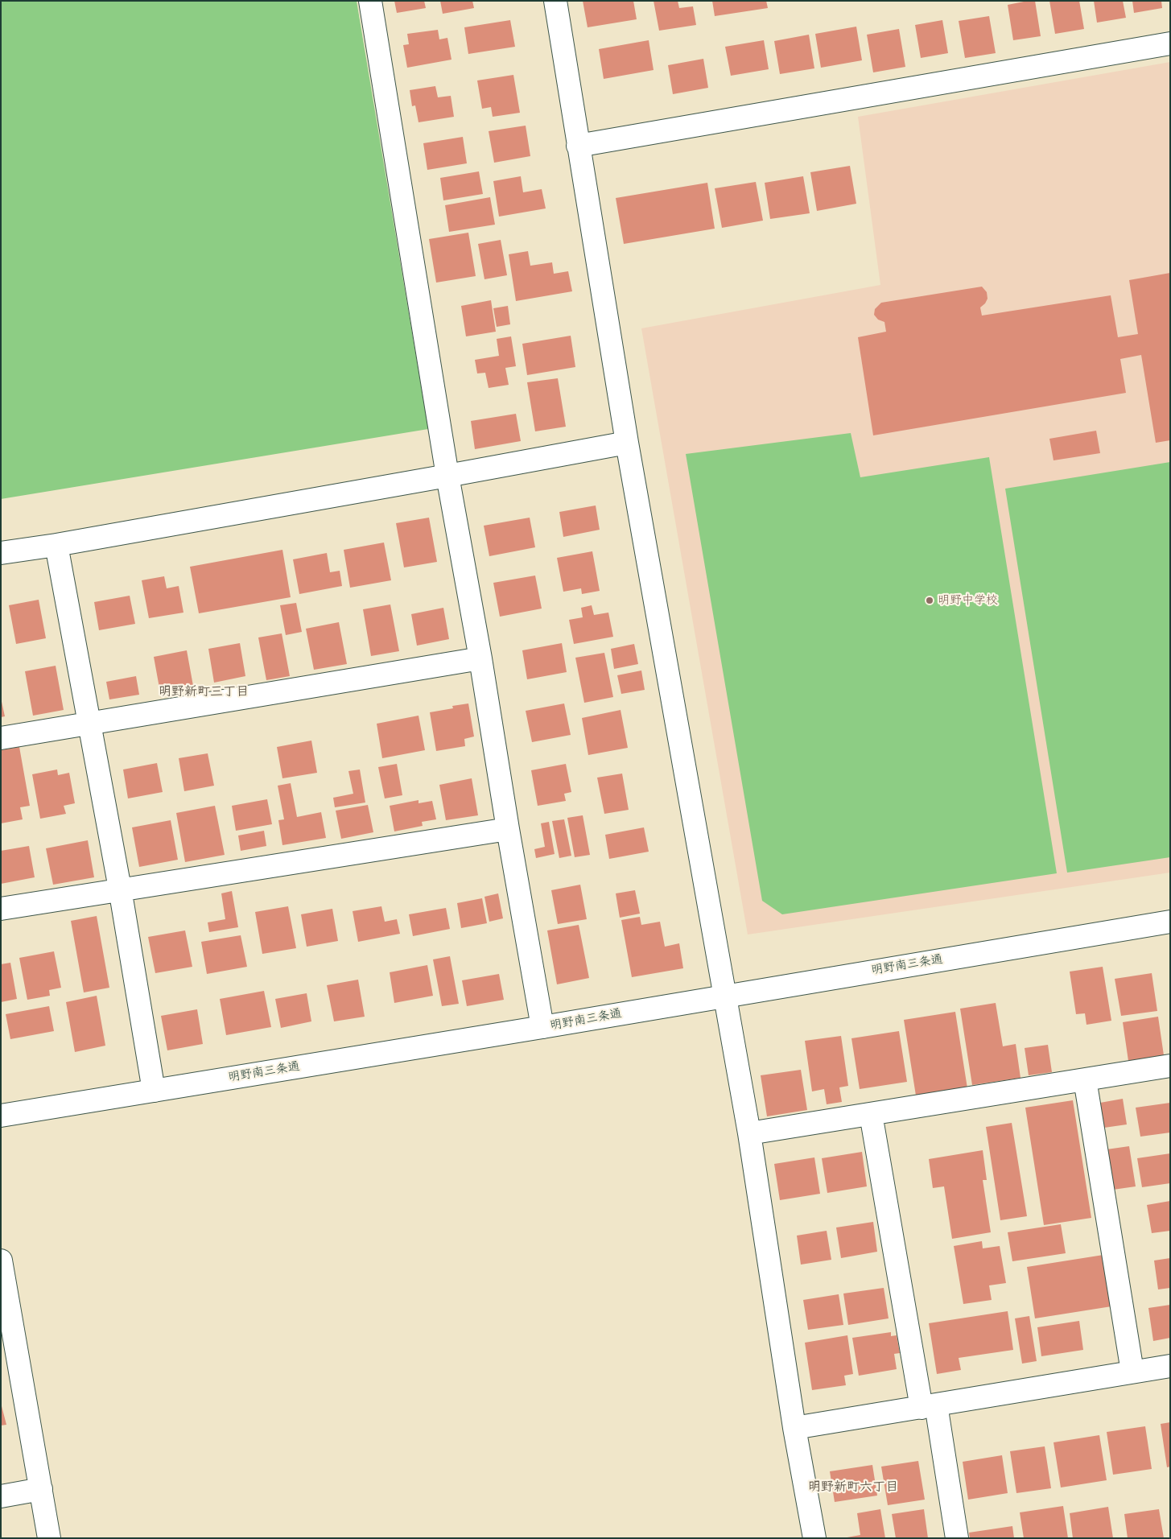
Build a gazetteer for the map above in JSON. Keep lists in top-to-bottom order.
{
  "streets": {
    "street": ["明野南三条通"]
  },
  "districts": ["明野新町三丁目", "明野新町六丁目"],
  "places": ["明野中学校"]
}
